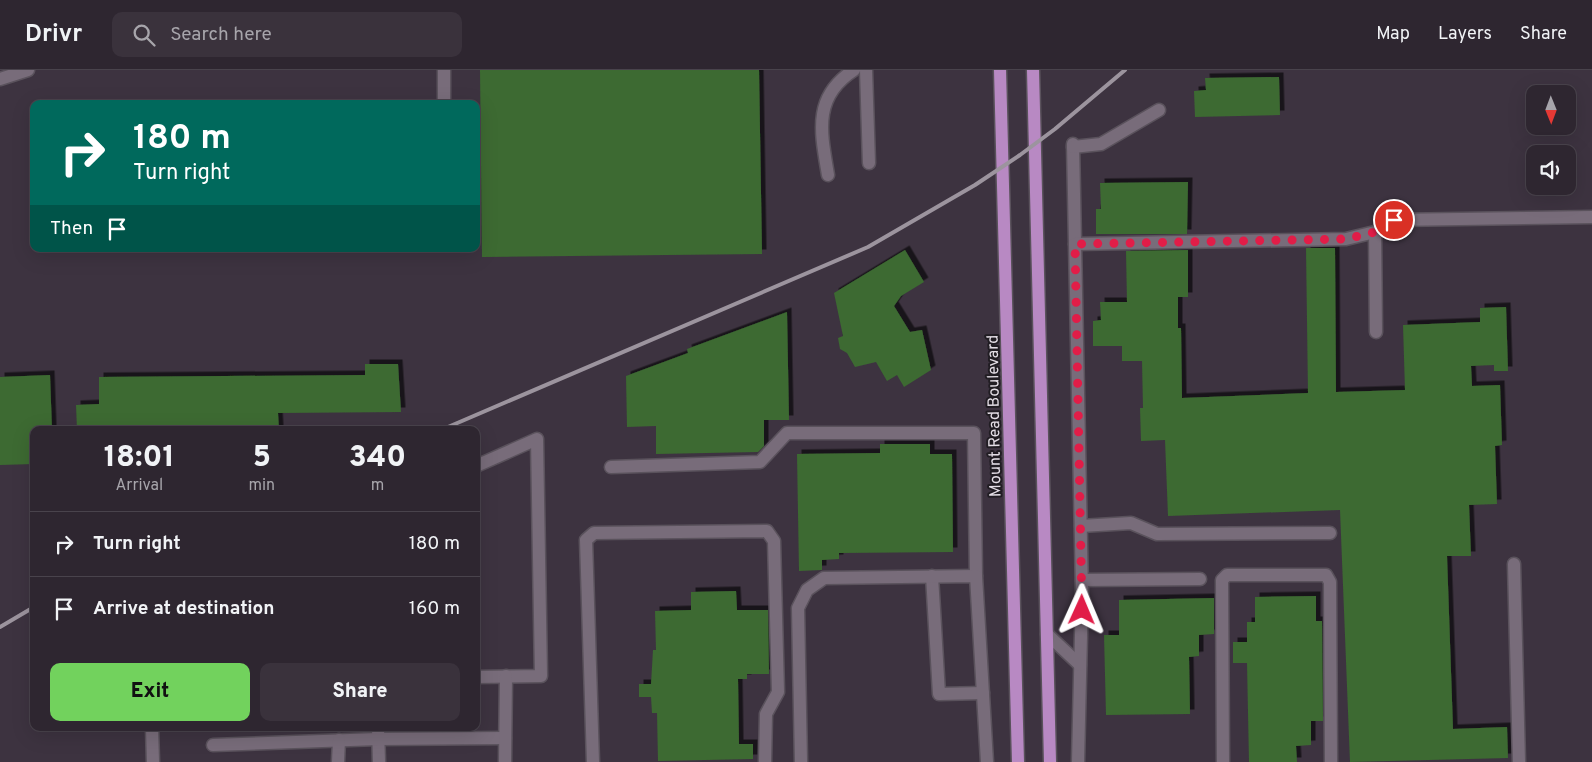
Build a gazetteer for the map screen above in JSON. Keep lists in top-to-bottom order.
{
  "streets": {
    "main road": ["Mount Read Boulevard"]
  },
  "north": "bottom",
  "page": {
    "header": "Drivr",
    "search": "Search here",
    "nav": ["Map", "Layers", "Share"],
    "turn": ["180 m", "Turn right"],
    "then": "Then",
    "eta": [
      "18:01",
      "Arrival",
      "5",
      "min",
      "340",
      "m"
    ],
    "list": [
      {
        "name": "Turn right",
        "value": "180 m"
      },
      {
        "name": "Arrive at destination",
        "value": "160 m"
      }
    ],
    "buttons": ["Exit", "Share"]
  }
}
